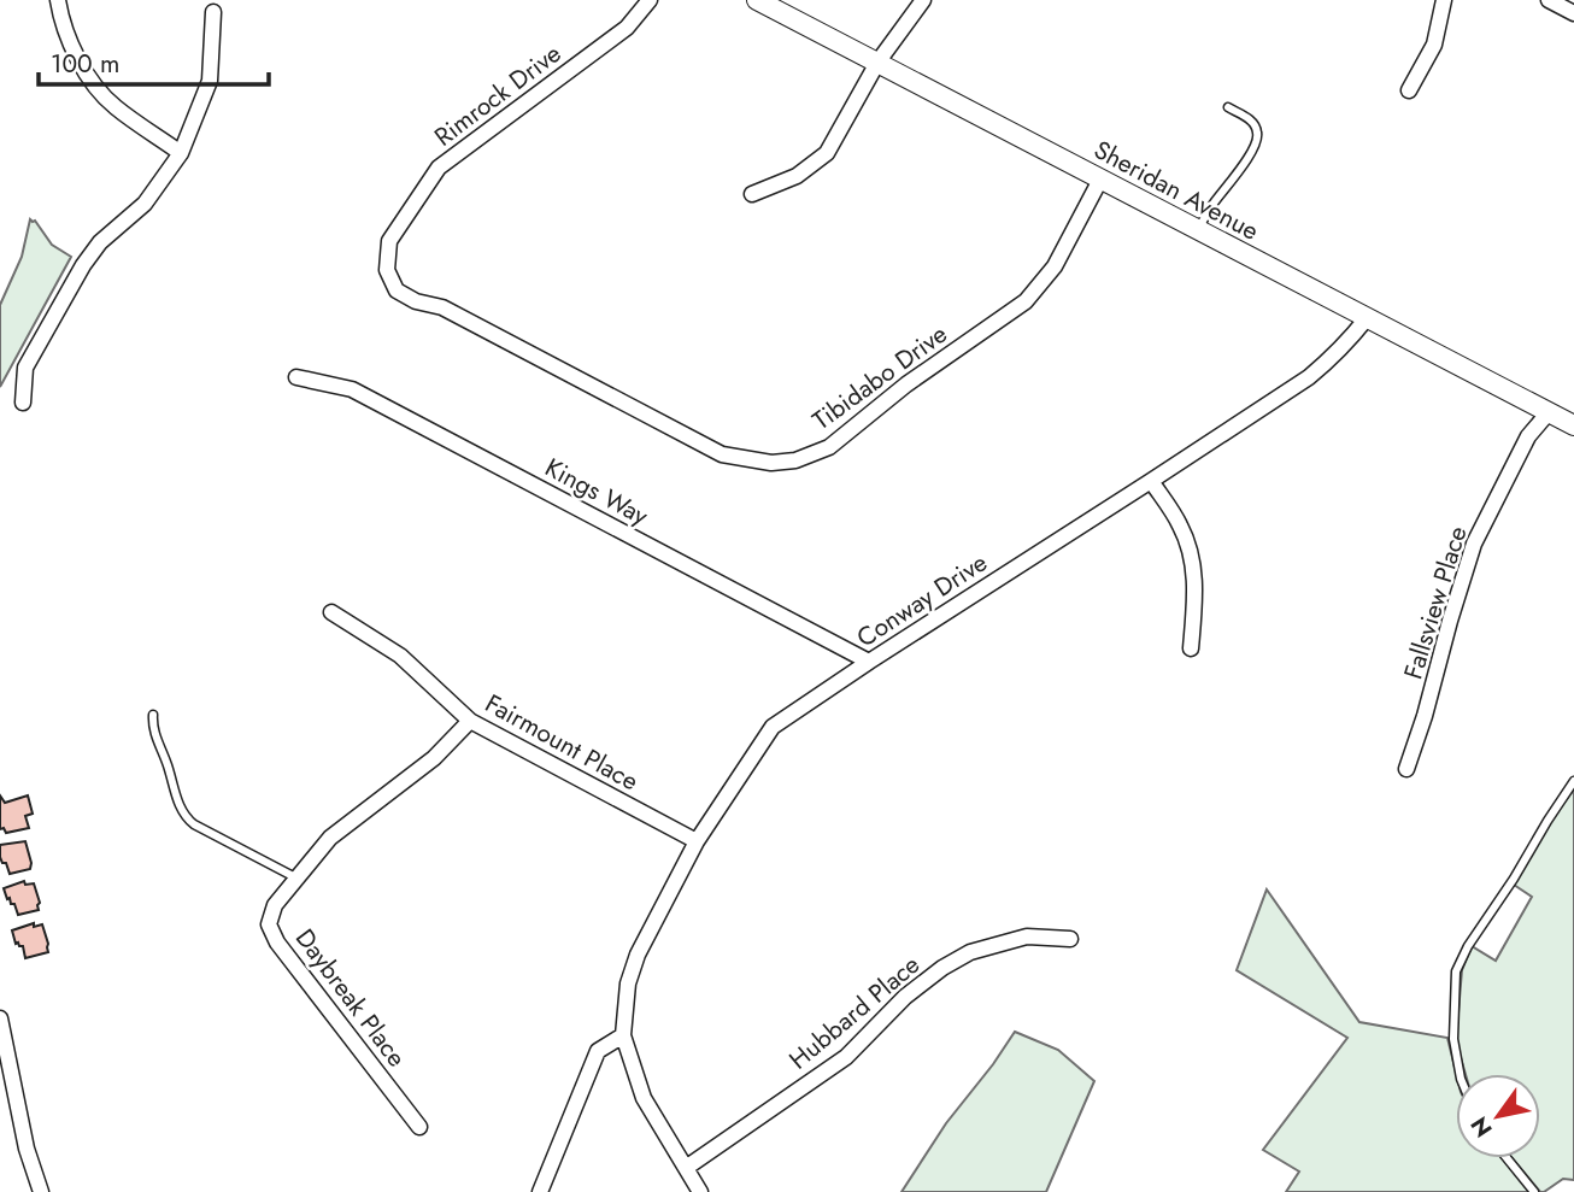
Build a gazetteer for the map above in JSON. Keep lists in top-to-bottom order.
{
  "streets": {
    "street": [
      "Rimrock Drive",
      "Sheridan Avenue",
      "Tibidabo Drive",
      "Kings Way",
      "Conway Drive",
      "Fallsview Place",
      "Fairmount Place",
      "Daybreak Place",
      "Hubbard Place"
    ]
  },
  "crossings": [
    ["Rimrock Drive", "Tibidabo Drive"],
    ["Sheridan Avenue", "Tibidabo Drive"],
    ["Sheridan Avenue", "Conway Drive"],
    ["Sheridan Avenue", "Fallsview Place"],
    ["Kings Way", "Conway Drive"],
    ["Conway Drive", "Fairmount Place"],
    ["Fairmount Place", "Daybreak Place"]
  ],
  "scale_bar": "100 m",
  "north": "bottom left"
}
